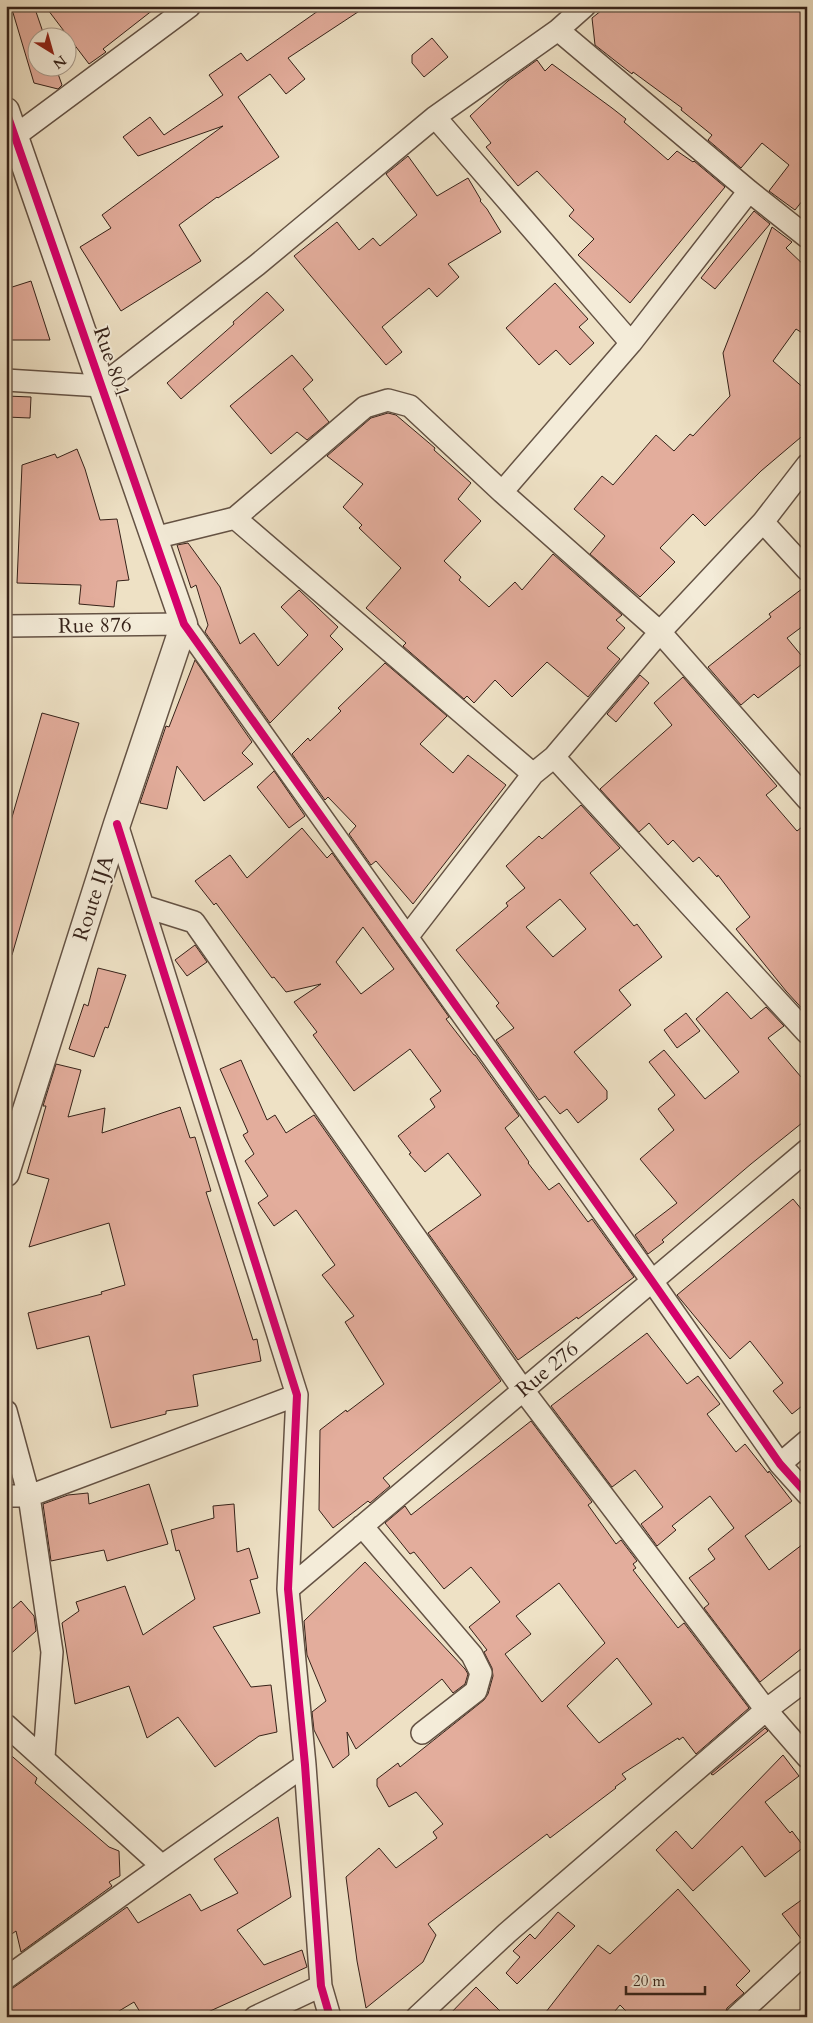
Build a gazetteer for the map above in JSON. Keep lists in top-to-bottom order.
{
  "streets": {
    "street": [
      "Rue 801",
      "Rue 876",
      "Route IJA",
      "Rue 276"
    ]
  },
  "crossings": [
    ["Rue 801", "Rue 876"],
    ["Rue 801", "Route IJA"],
    ["Rue 876", "Route IJA"]
  ],
  "scale_bar": "20 m",
  "north": "bottom right"
}
